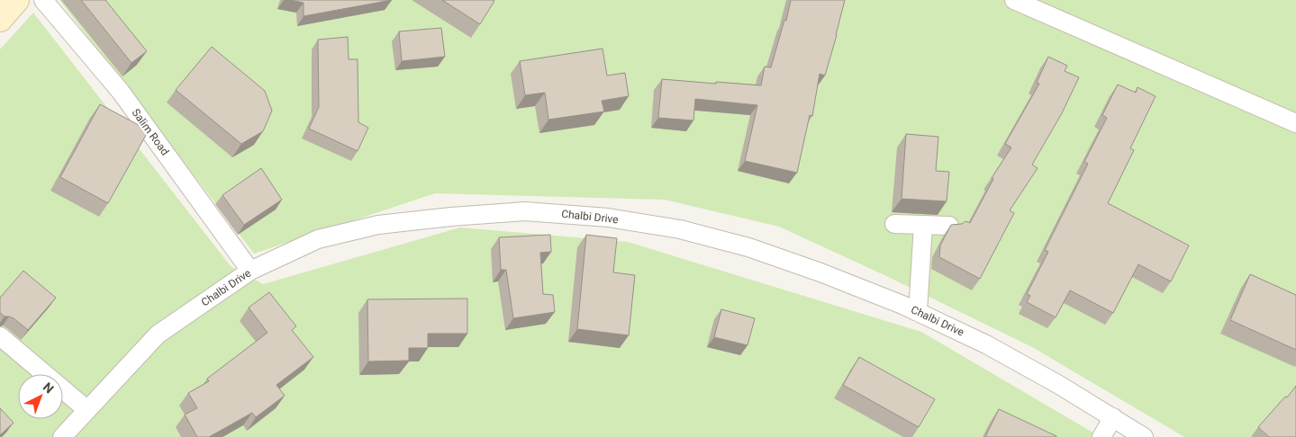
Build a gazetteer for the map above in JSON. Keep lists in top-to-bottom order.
{
  "streets": {
    "street": ["Salim Road", "Chalbi Drive"]
  },
  "crossings": [
    ["Salim Road", "Chalbi Drive"]
  ],
  "north": "top right"
}
